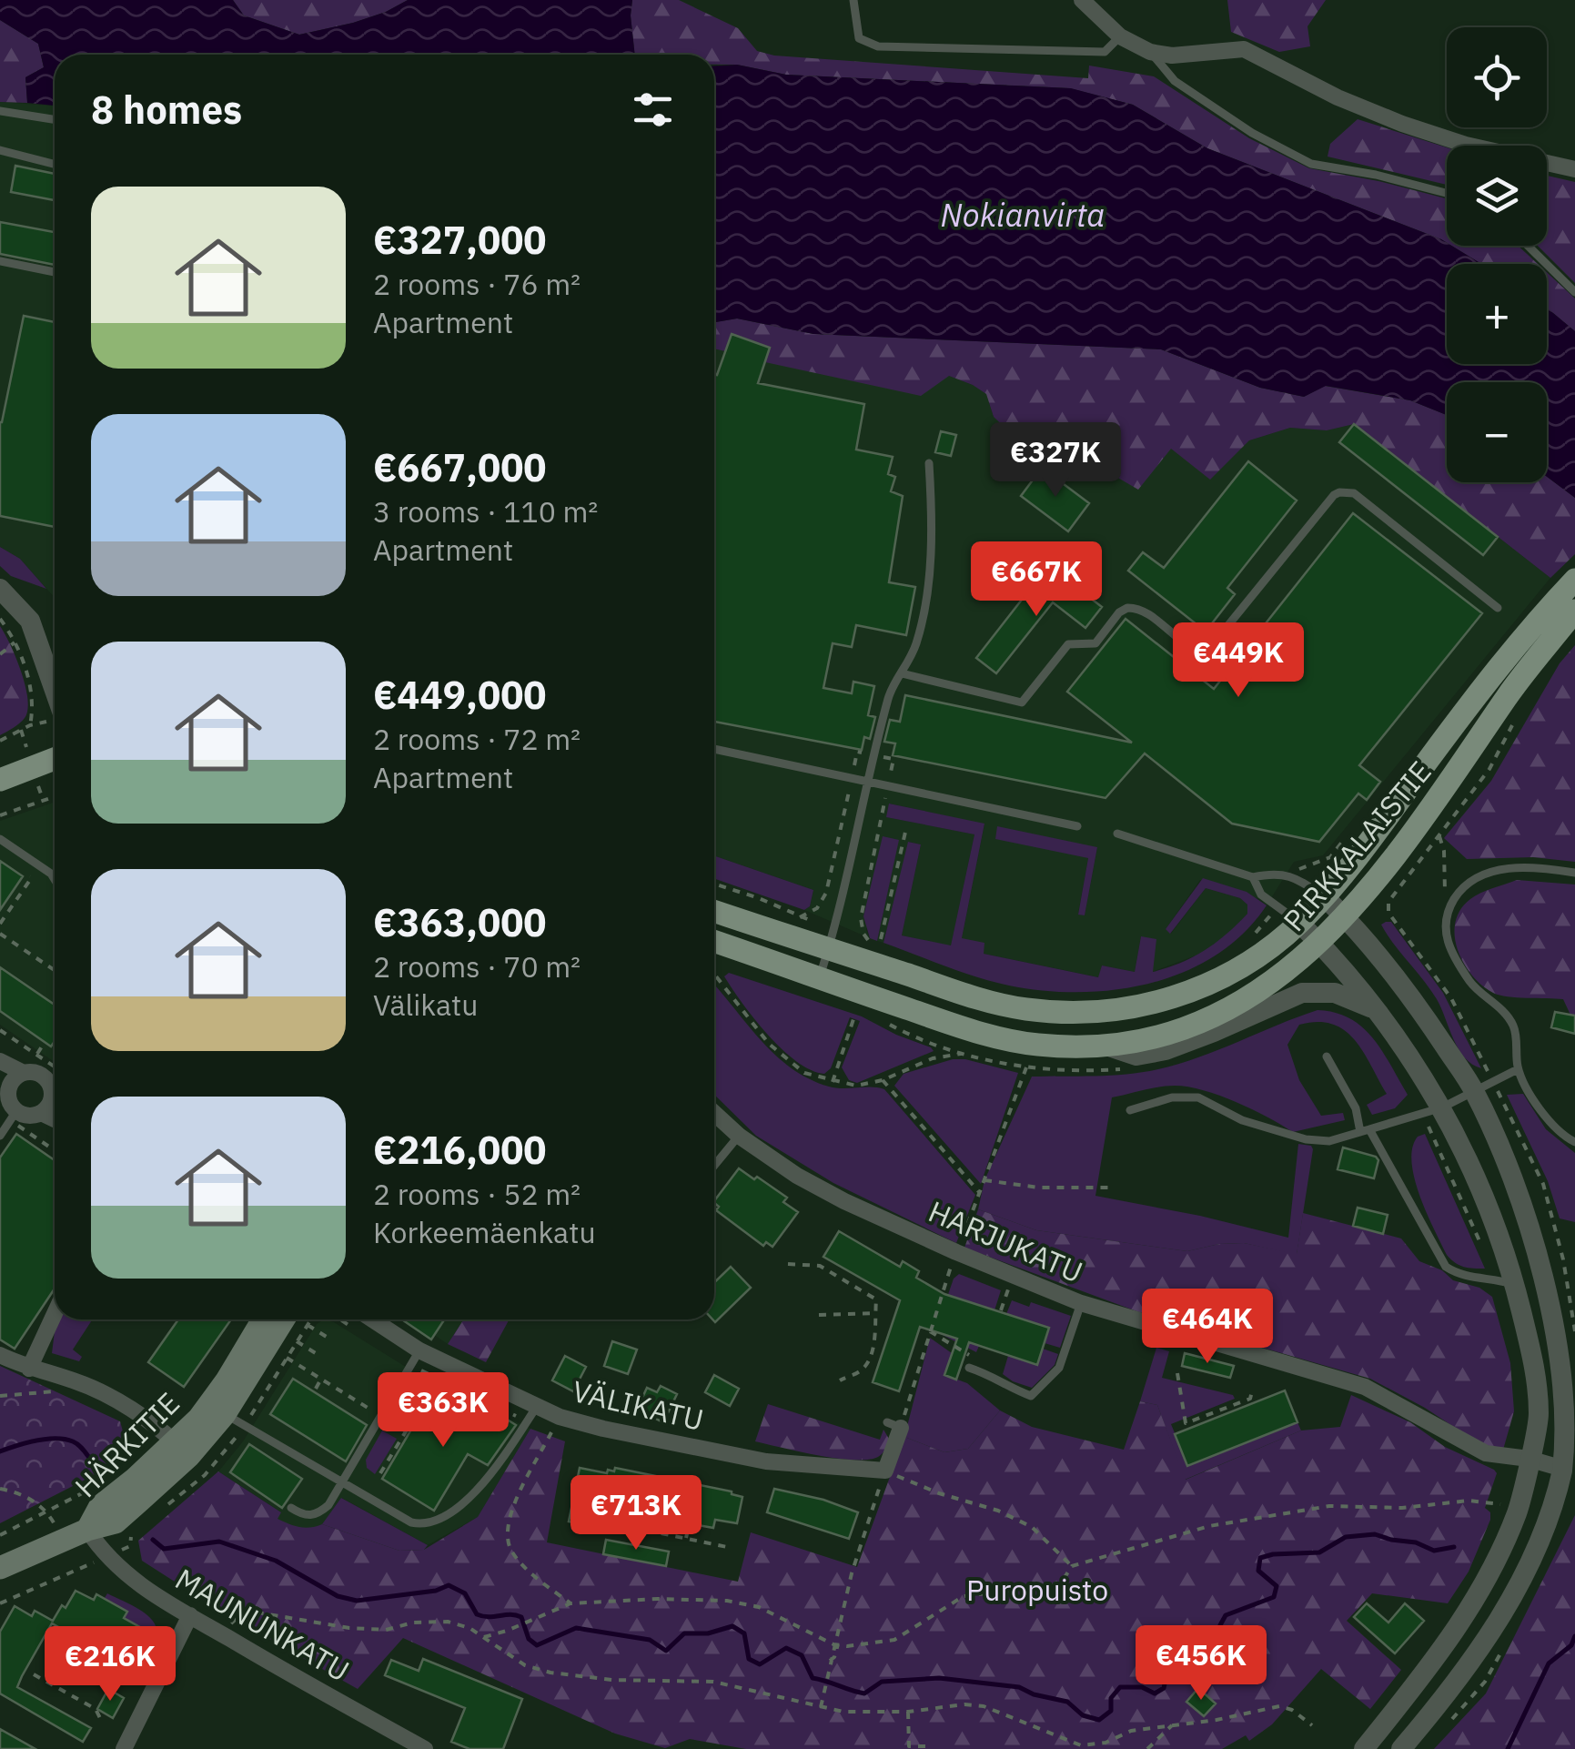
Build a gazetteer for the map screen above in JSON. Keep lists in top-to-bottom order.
{
  "streets": {
    "main road": ["PIRKKALAISTIE", "HÄRKITIE"],
    "street": ["HARJUKATU", "VÄLIKATU", "MAUNUNKATU"]
  },
  "crossings": [
    ["HÄRKITIE", "MAUNUNKATU"]
  ],
  "water": ["Nokianvirta"],
  "parks": ["Puropuisto"],
  "page": {
    "map_buttons": ["+", "−"],
    "heading": "8 homes",
    "list": [
      {
        "name": "€327,000",
        "note": "2 rooms · 76 m² · Apartment"
      },
      {
        "name": "€667,000",
        "note": "3 rooms · 110 m² · Apartment"
      },
      {
        "name": "€449,000",
        "note": "2 rooms · 72 m² · Apartment"
      },
      {
        "name": "€363,000",
        "note": "2 rooms · 70 m² · Välikatu"
      },
      {
        "name": "€216,000",
        "note": "2 rooms · 52 m² · Korkeemäenkatu"
      }
    ],
    "price": [
      "€327K",
      "€667K",
      "€449K",
      "€464K",
      "€363K",
      "€713K",
      "€456K",
      "€216K"
    ]
  }
}
